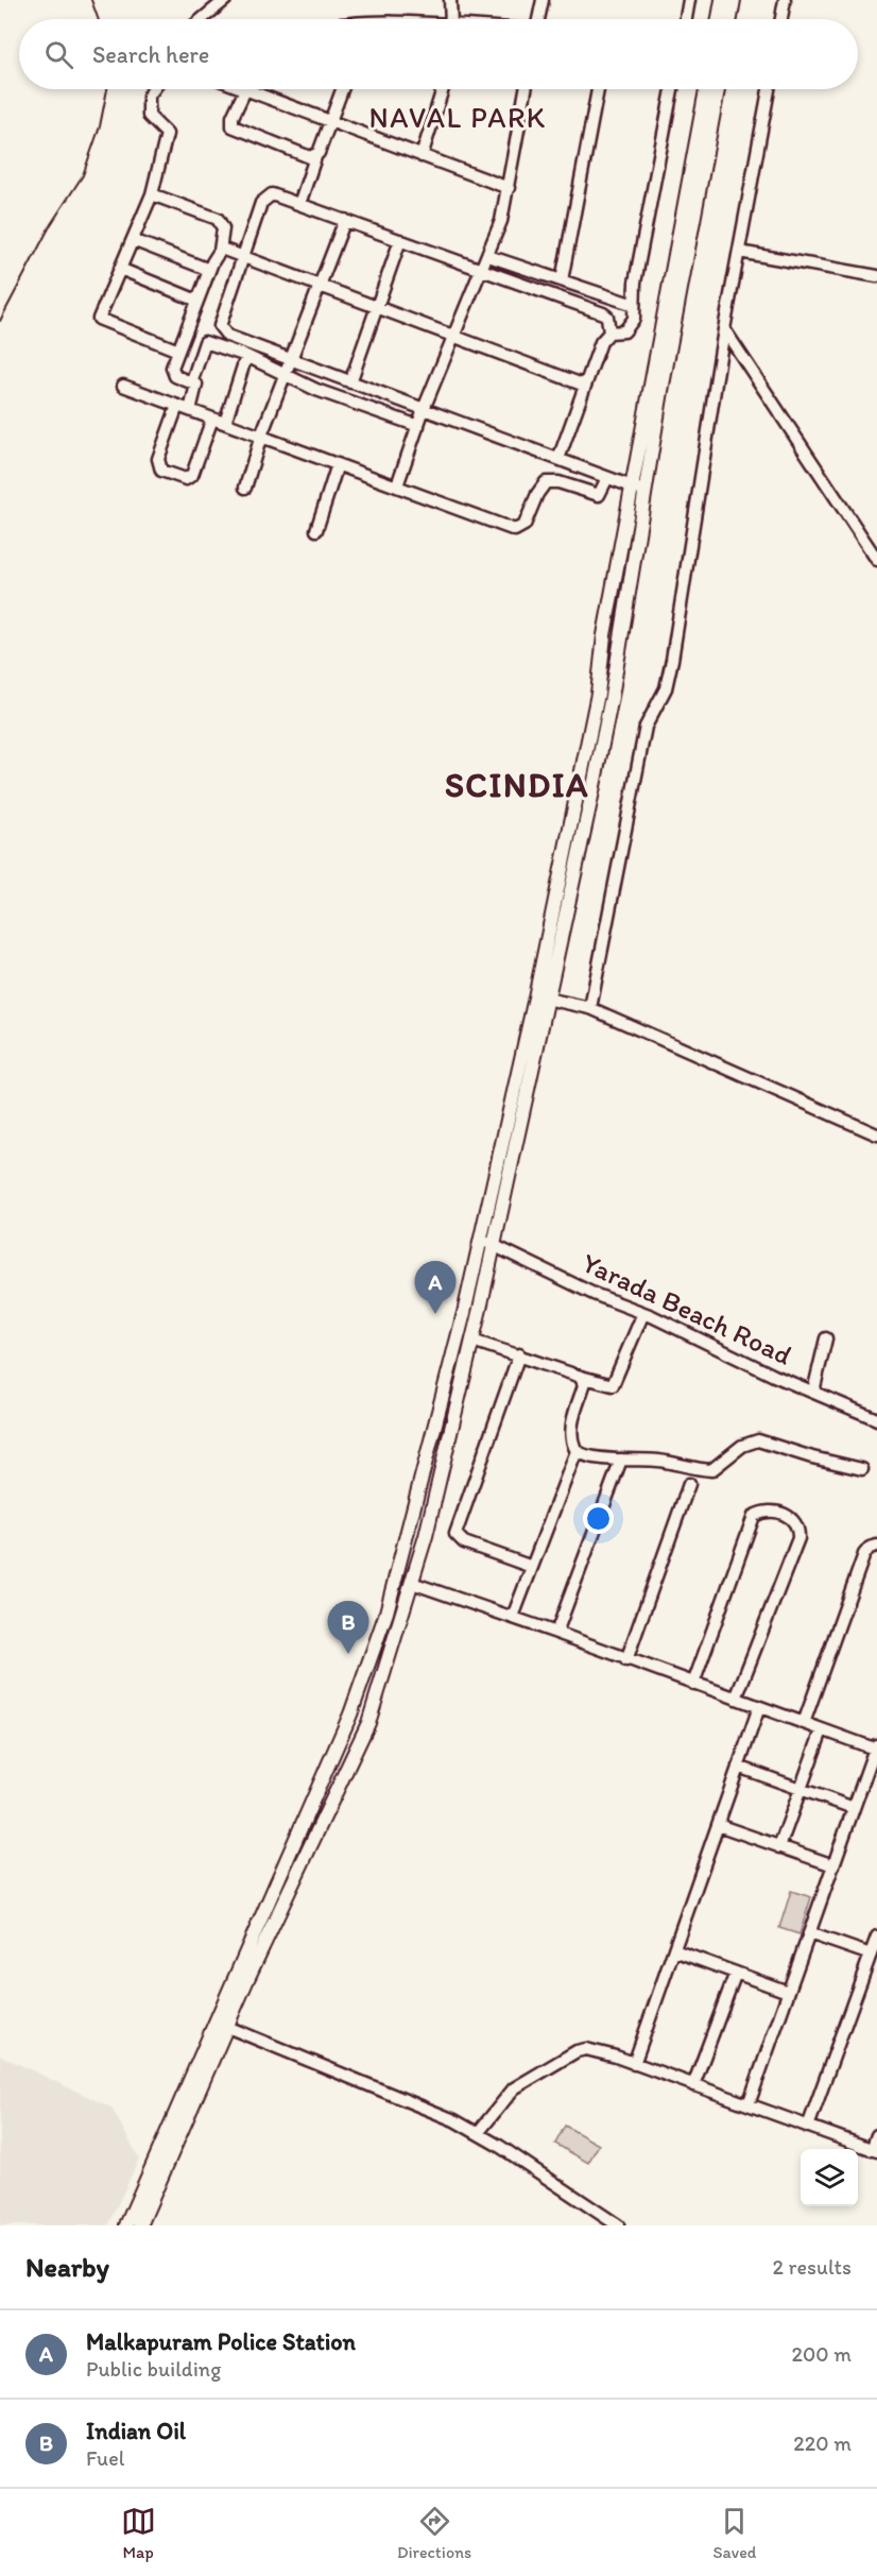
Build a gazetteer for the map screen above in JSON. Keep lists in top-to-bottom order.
{
  "streets": {
    "street": ["Yarada Beach Road"]
  },
  "districts": ["NAVAL PARK", "SCINDIA"],
  "page": {
    "search": "Search here",
    "pins": ["A", "B"],
    "heading": ["Nearby", "2 results"],
    "list": [
      {
        "mark": "A",
        "name": "Malkapuram Police Station",
        "note": "Public building",
        "value": "200 m"
      },
      {
        "mark": "B",
        "name": "Indian Oil",
        "note": "Fuel",
        "value": "220 m"
      }
    ],
    "nav": ["Map", "Directions", "Saved"]
  }
}
